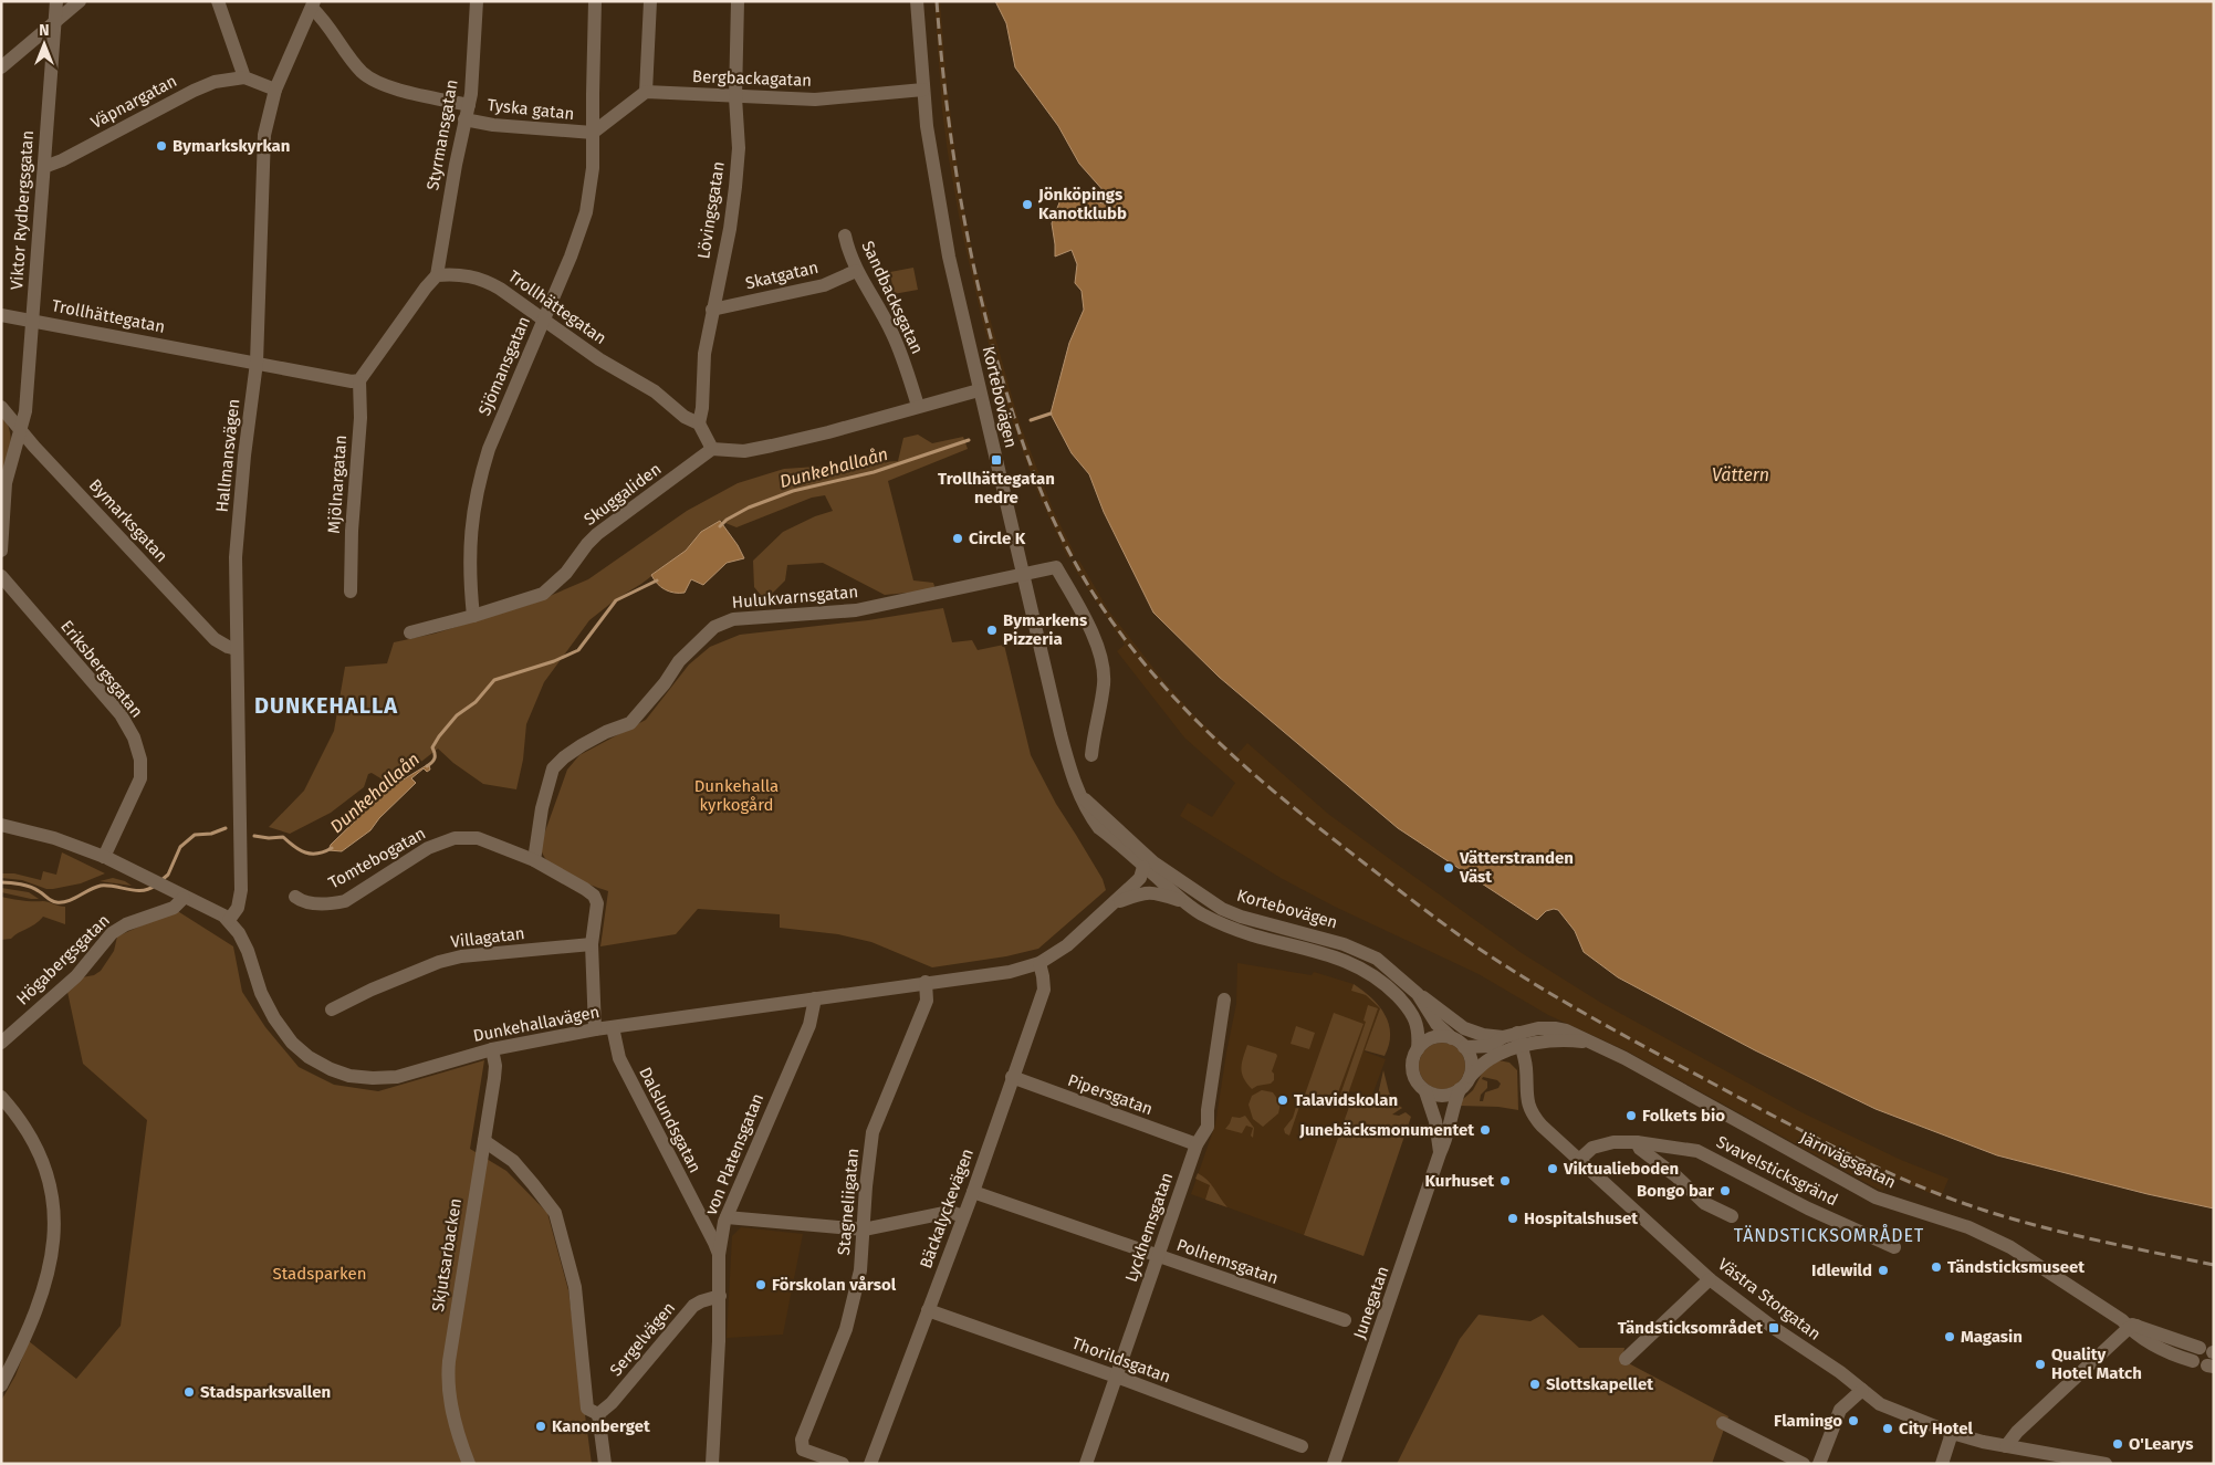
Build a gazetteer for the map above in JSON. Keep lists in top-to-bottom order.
{
  "streets": {
    "street": [
      "Bergbackagatan",
      "Väpnargatan",
      "Tyska gatan",
      "Styrmansgatan",
      "Viktor Rydbergsgatan",
      "Lövingsgatan",
      "Skatgatan",
      "Sandbacksgatan",
      "Trollhättegatan",
      "Sjömansgatan",
      "Kortebovägen",
      "Hallmansvägen",
      "Mjölnargatan",
      "Skuggaliden",
      "Bymarksgatan",
      "Hulukvarnsgatan",
      "Eriksbergsgatan",
      "Tomtebogatan",
      "Villagatan",
      "Högabergsgatan",
      "Dunkehallavägen",
      "Pipersgatan",
      "Dalslundsgatan",
      "von Platensgatan",
      "Järnvägsgatan",
      "Svavelsticksgränd",
      "Stagneliigatan",
      "Bäckalyckevägen",
      "Lyckhemsgatan",
      "Skjutsarbacken",
      "Polhemsgatan",
      "Västra Storgatan",
      "Junegatan",
      "Sergelvägen",
      "Thorildsgatan"
    ]
  },
  "crossings": [
    ["Bergbackagatan", "Lövingsgatan"],
    ["Bergbackagatan", "Kortebovägen"],
    ["Väpnargatan", "Viktor Rydbergsgatan"],
    ["Tyska gatan", "Styrmansgatan"],
    ["Tyska gatan", "Sjömansgatan"],
    ["Tyska gatan", "Hallmansvägen"],
    ["Styrmansgatan", "Trollhättegatan"],
    ["Viktor Rydbergsgatan", "Trollhättegatan"],
    ["Viktor Rydbergsgatan", "Bymarksgatan"],
    ["Lövingsgatan", "Skatgatan"],
    ["Lövingsgatan", "Trollhättegatan"],
    ["Skatgatan", "Sandbacksgatan"],
    ["Trollhättegatan", "Sjömansgatan"],
    ["Trollhättegatan", "Hallmansvägen"],
    ["Trollhättegatan", "Mjölnargatan"],
    ["Trollhättegatan", "Skuggaliden"],
    ["Sjömansgatan", "Skuggaliden"],
    ["Kortebovägen", "Hulukvarnsgatan"],
    ["Kortebovägen", "Dunkehallavägen"],
    ["Kortebovägen", "Järnvägsgatan"],
    ["Kortebovägen", "Junegatan"],
    ["Hallmansvägen", "Bymarksgatan"],
    ["Hallmansvägen", "Dunkehallavägen"],
    ["Hulukvarnsgatan", "Tomtebogatan"],
    ["Tomtebogatan", "Villagatan"],
    ["Tomtebogatan", "Dunkehallavägen"],
    ["Dunkehallavägen", "Dalslundsgatan"],
    ["Dunkehallavägen", "von Platensgatan"],
    ["Dunkehallavägen", "Stagneliigatan"],
    ["Dunkehallavägen", "Bäckalyckevägen"],
    ["Dunkehallavägen", "Skjutsarbacken"],
    ["Pipersgatan", "Bäckalyckevägen"],
    ["Pipersgatan", "Lyckhemsgatan"],
    ["Dalslundsgatan", "von Platensgatan"],
    ["von Platensgatan", "Sergelvägen"],
    ["Järnvägsgatan", "Västra Storgatan"],
    ["Järnvägsgatan", "Junegatan"],
    ["Svavelsticksgränd", "Västra Storgatan"],
    ["Bäckalyckevägen", "Polhemsgatan"],
    ["Bäckalyckevägen", "Thorildsgatan"],
    ["Lyckhemsgatan", "Polhemsgatan"],
    ["Lyckhemsgatan", "Thorildsgatan"]
  ],
  "districts": ["DUNKEHALLA", "TÄNDSTICKSOMRÅDET"],
  "water": ["Dunkehallaån", "Vättern"],
  "parks": ["Dunkehalla kyrkogård", "Stadsparken"],
  "places": {
    "other": [
      "Bymarkskyrkan",
      "Jönköpings Kanotklubb",
      "Circle K",
      "Bymarkens Pizzeria",
      "Vätterstranden Väst",
      "Talavidskolan",
      "Folkets bio",
      "Junebäcksmonumentet",
      "Viktualieboden",
      "Kurhuset",
      "Bongo bar",
      "Hospitalshuset",
      "Tändsticksmuseet",
      "Idlewild",
      "Förskolan vårsol",
      "Magasin",
      "Quality Hotel Match",
      "Slottskapellet",
      "Stadsparksvallen",
      "Flamingo",
      "Kanonberget",
      "City Hotel",
      "O'Learys"
    ],
    "transit": ["Trollhättegatan nedre", "Tändsticksområdet"]
  },
  "north": "top"
}
